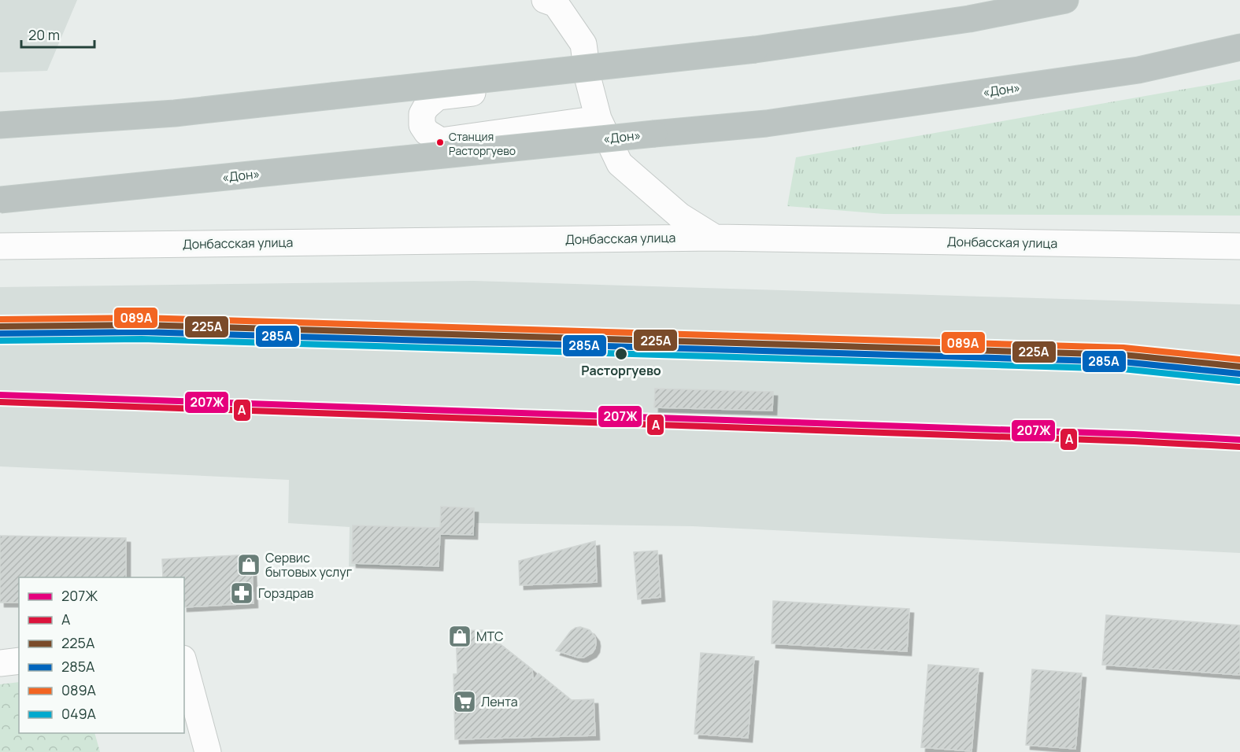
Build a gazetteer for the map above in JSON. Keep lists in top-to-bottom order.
{
  "streets": {
    "highway": ["«Дон»"],
    "street": ["Донбасская улица"]
  },
  "places": {
    "other": ["Станция Расторгуево", "Расторгуево"],
    "shop": ["Сервис бытовых услуг", "МТС"],
    "pharmacy": ["Горздрав"],
    "supermarket": ["Лента"]
  },
  "lines": [
    "transit line 089А",
    "transit line 225А",
    "transit line 285А",
    "transit line 049А",
    "transit line 207Ж",
    "transit line A"
  ],
  "legend": [
    "207Ж",
    "A",
    "225А",
    "285А",
    "089А",
    "049А"
  ],
  "scale_bar": "20 m"
}
